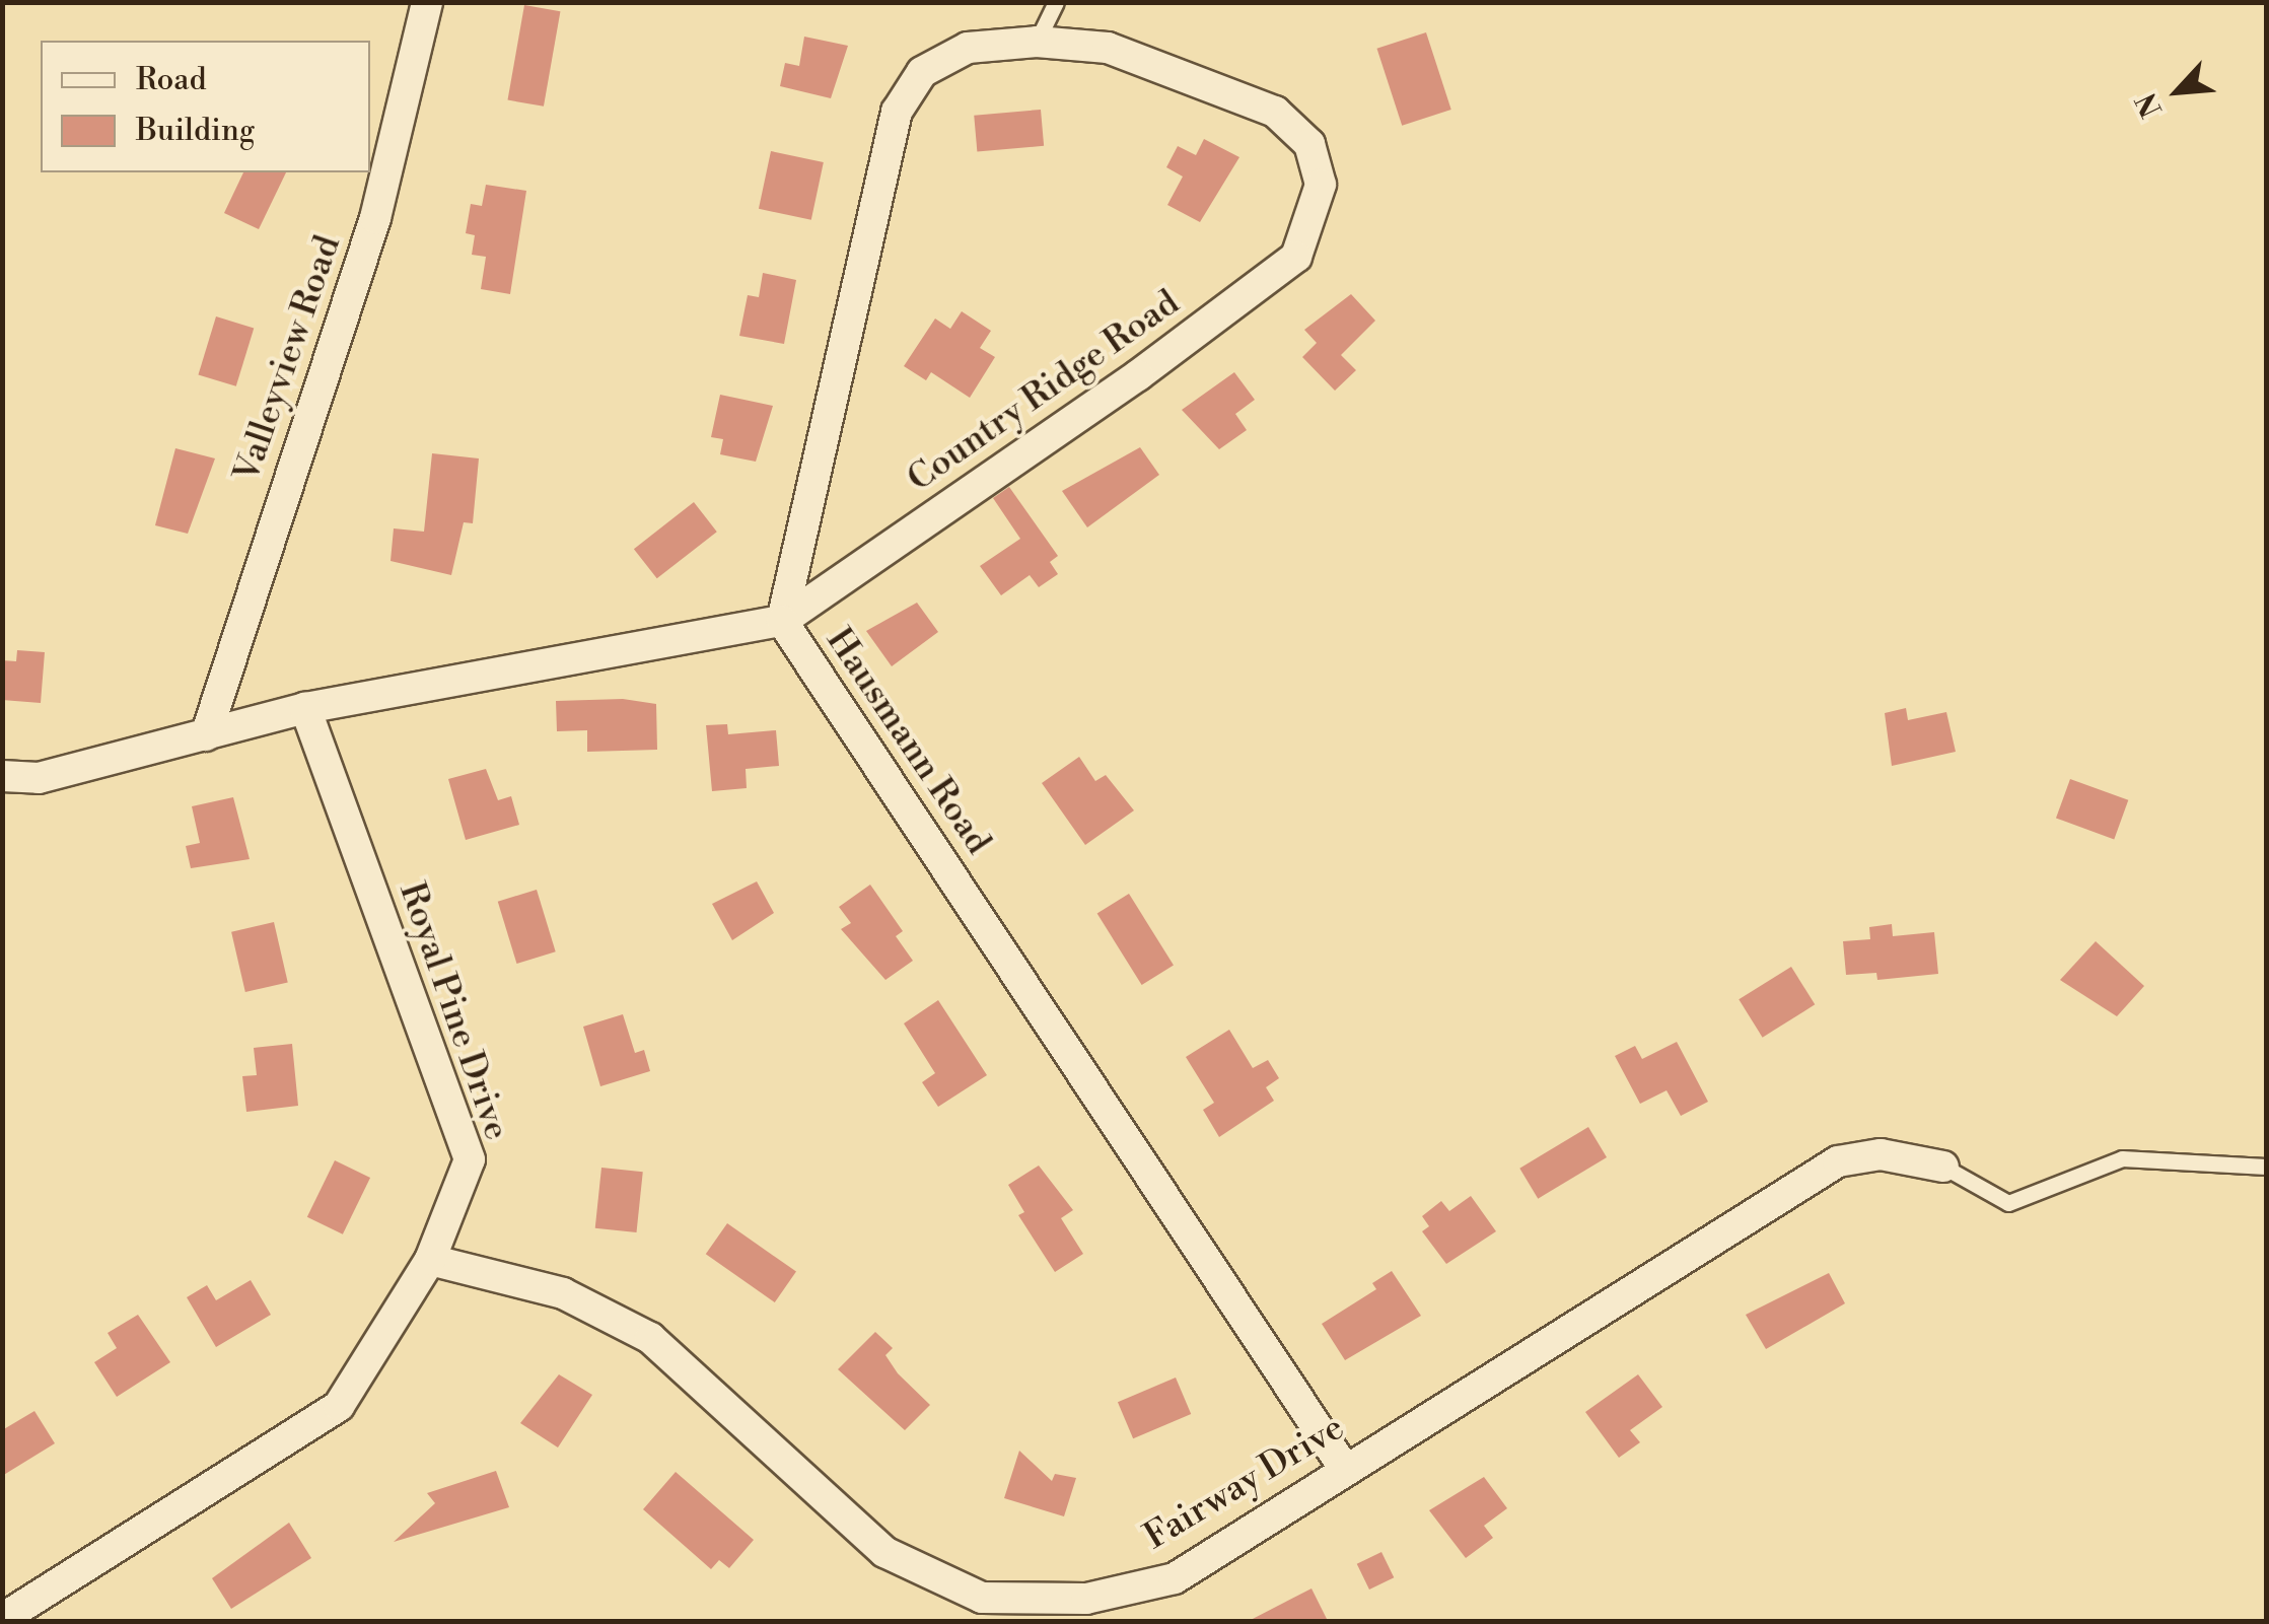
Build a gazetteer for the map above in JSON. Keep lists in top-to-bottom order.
{
  "streets": {
    "street": [
      "Valleyview Road",
      "Country Ridge Road",
      "Hausmann Road",
      "Royal Pine Drive",
      "Fairway Drive"
    ]
  },
  "crossings": [
    ["Valleyview Road", "Hausmann Road"],
    ["Country Ridge Road", "Hausmann Road"],
    ["Hausmann Road", "Royal Pine Drive"],
    ["Hausmann Road", "Fairway Drive"],
    ["Royal Pine Drive", "Fairway Drive"]
  ],
  "legend": ["Road", "Building"],
  "north": "bottom left"
}
